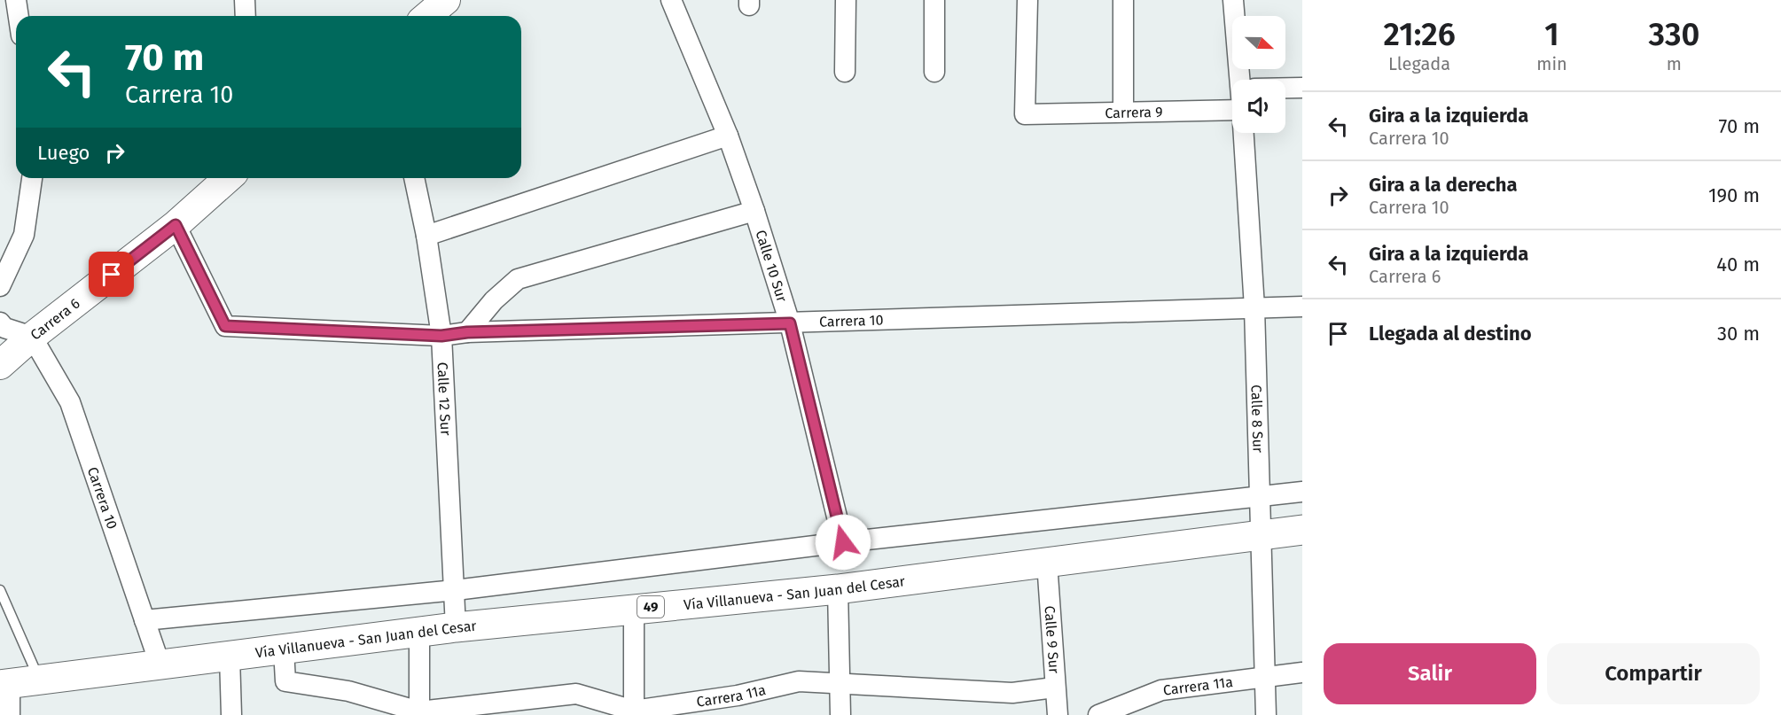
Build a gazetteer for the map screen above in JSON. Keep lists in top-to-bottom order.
{
  "streets": {
    "main road": ["Vía Villanueva - San Juan del Cesar", "49"],
    "street": [
      "Carrera 9",
      "Calle 10 Sur",
      "Carrera 6",
      "Carrera 10",
      "Calle 12 Sur",
      "Calle 8 Sur",
      "Calle 9 Sur",
      "Carrera 11a"
    ]
  },
  "crossings": [
    ["Calle 10 Sur", "Carrera 10"],
    ["Carrera 6", "Carrera 10"],
    ["Carrera 10", "Calle 12 Sur"],
    ["Carrera 10", "Calle 8 Sur"],
    ["Carrera 10", "Vía Villanueva - San Juan del Cesar"],
    ["Calle 12 Sur", "Vía Villanueva - San Juan del Cesar"],
    ["Calle 8 Sur", "Vía Villanueva - San Juan del Cesar"],
    ["Calle 8 Sur", "Carrera 11a"],
    ["Vía Villanueva - San Juan del Cesar", "Calle 9 Sur"],
    ["Vía Villanueva - San Juan del Cesar", "Carrera 11a"],
    ["Calle 9 Sur", "Carrera 11a"]
  ],
  "north": "right",
  "page": {
    "eta": [
      "21:26",
      "Llegada",
      "1",
      "min",
      "330",
      "m"
    ],
    "turn": ["70 m", "Carrera 10"],
    "list": [
      {
        "name": "Gira a la izquierda",
        "note": "Carrera 10",
        "value": "70 m"
      },
      {
        "name": "Gira a la derecha",
        "note": "Carrera 10",
        "value": "190 m"
      },
      {
        "name": "Gira a la izquierda",
        "note": "Carrera 6",
        "value": "40 m"
      },
      {
        "name": "Llegada al destino",
        "value": "30 m"
      }
    ],
    "then": "Luego",
    "buttons": ["Salir", "Compartir"]
  }
}
